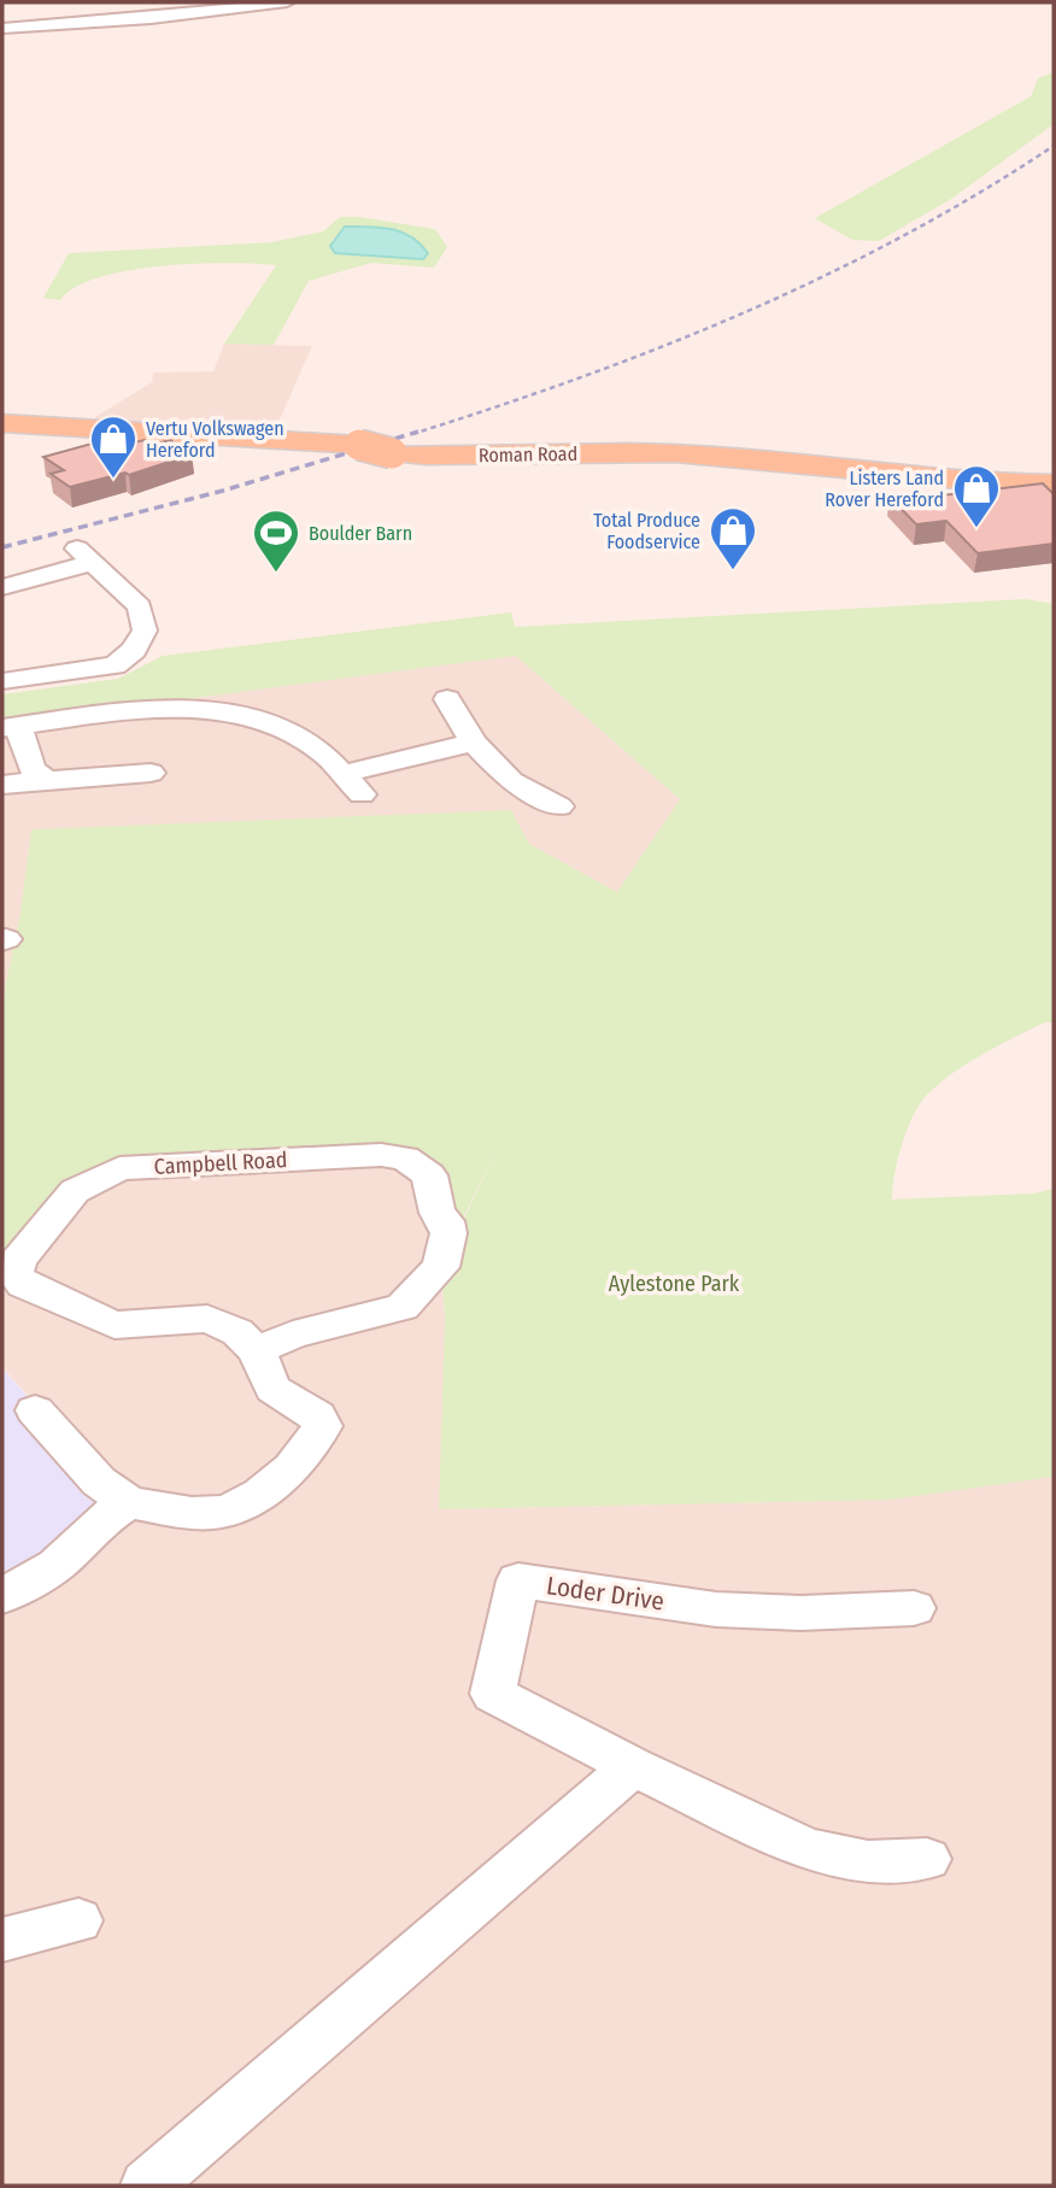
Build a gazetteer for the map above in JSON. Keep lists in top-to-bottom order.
{
  "streets": {
    "main road": ["Roman Road"],
    "street": ["Campbell Road", "Loder Drive"]
  },
  "parks": ["Aylestone Park"],
  "places": {
    "shop": ["Vertu Volkswagen Hereford", "Listers Land Rover Hereford", "Total Produce Foodservice"],
    "sports": ["Boulder Barn"]
  }
}
